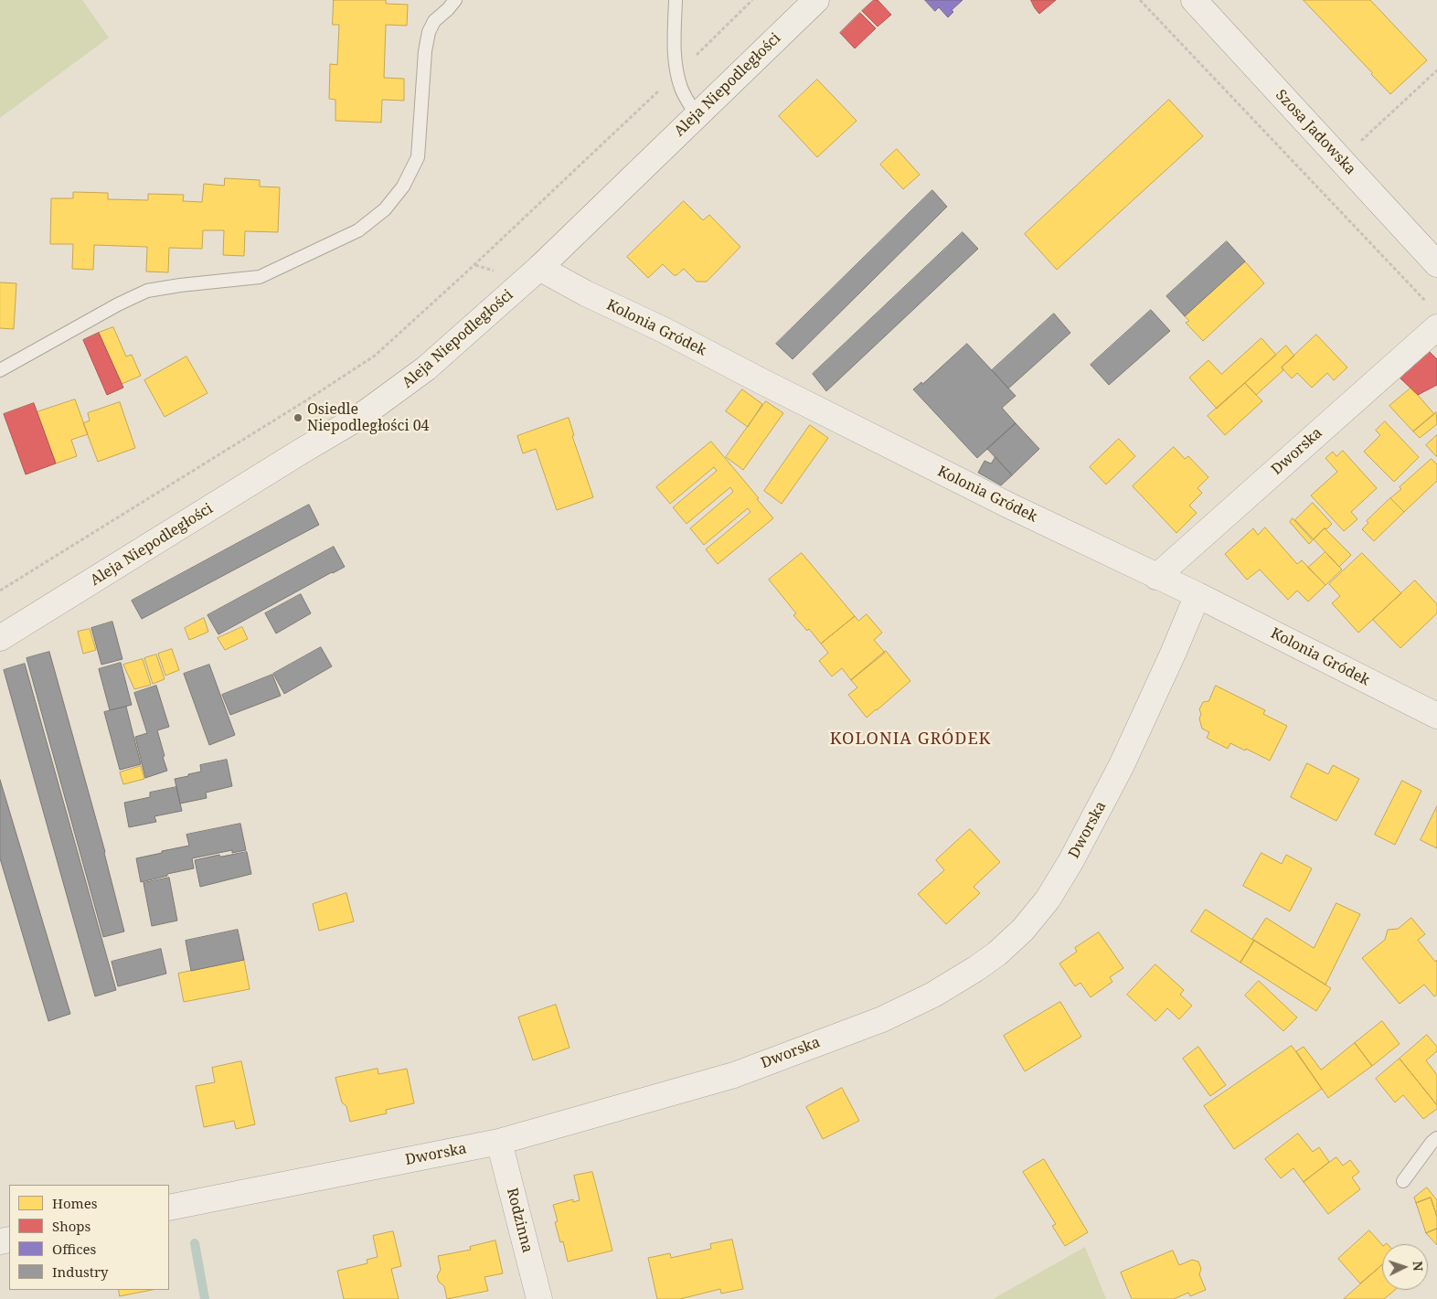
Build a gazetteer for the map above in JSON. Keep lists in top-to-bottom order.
{
  "streets": {
    "street": [
      "Aleja Niepodległości",
      "Szosa Jadowska",
      "Kolonia Gródek",
      "Dworska",
      "Rodzinna"
    ]
  },
  "crossings": [
    ["Aleja Niepodległości", "Kolonia Gródek"],
    ["Kolonia Gródek", "Dworska"],
    ["Dworska", "Rodzinna"]
  ],
  "districts": ["KOLONIA GRÓDEK"],
  "places": ["Osiedle Niepodległości 04"],
  "legend": [
    "Homes",
    "Shops",
    "Offices",
    "Industry"
  ],
  "north": "right"
}
